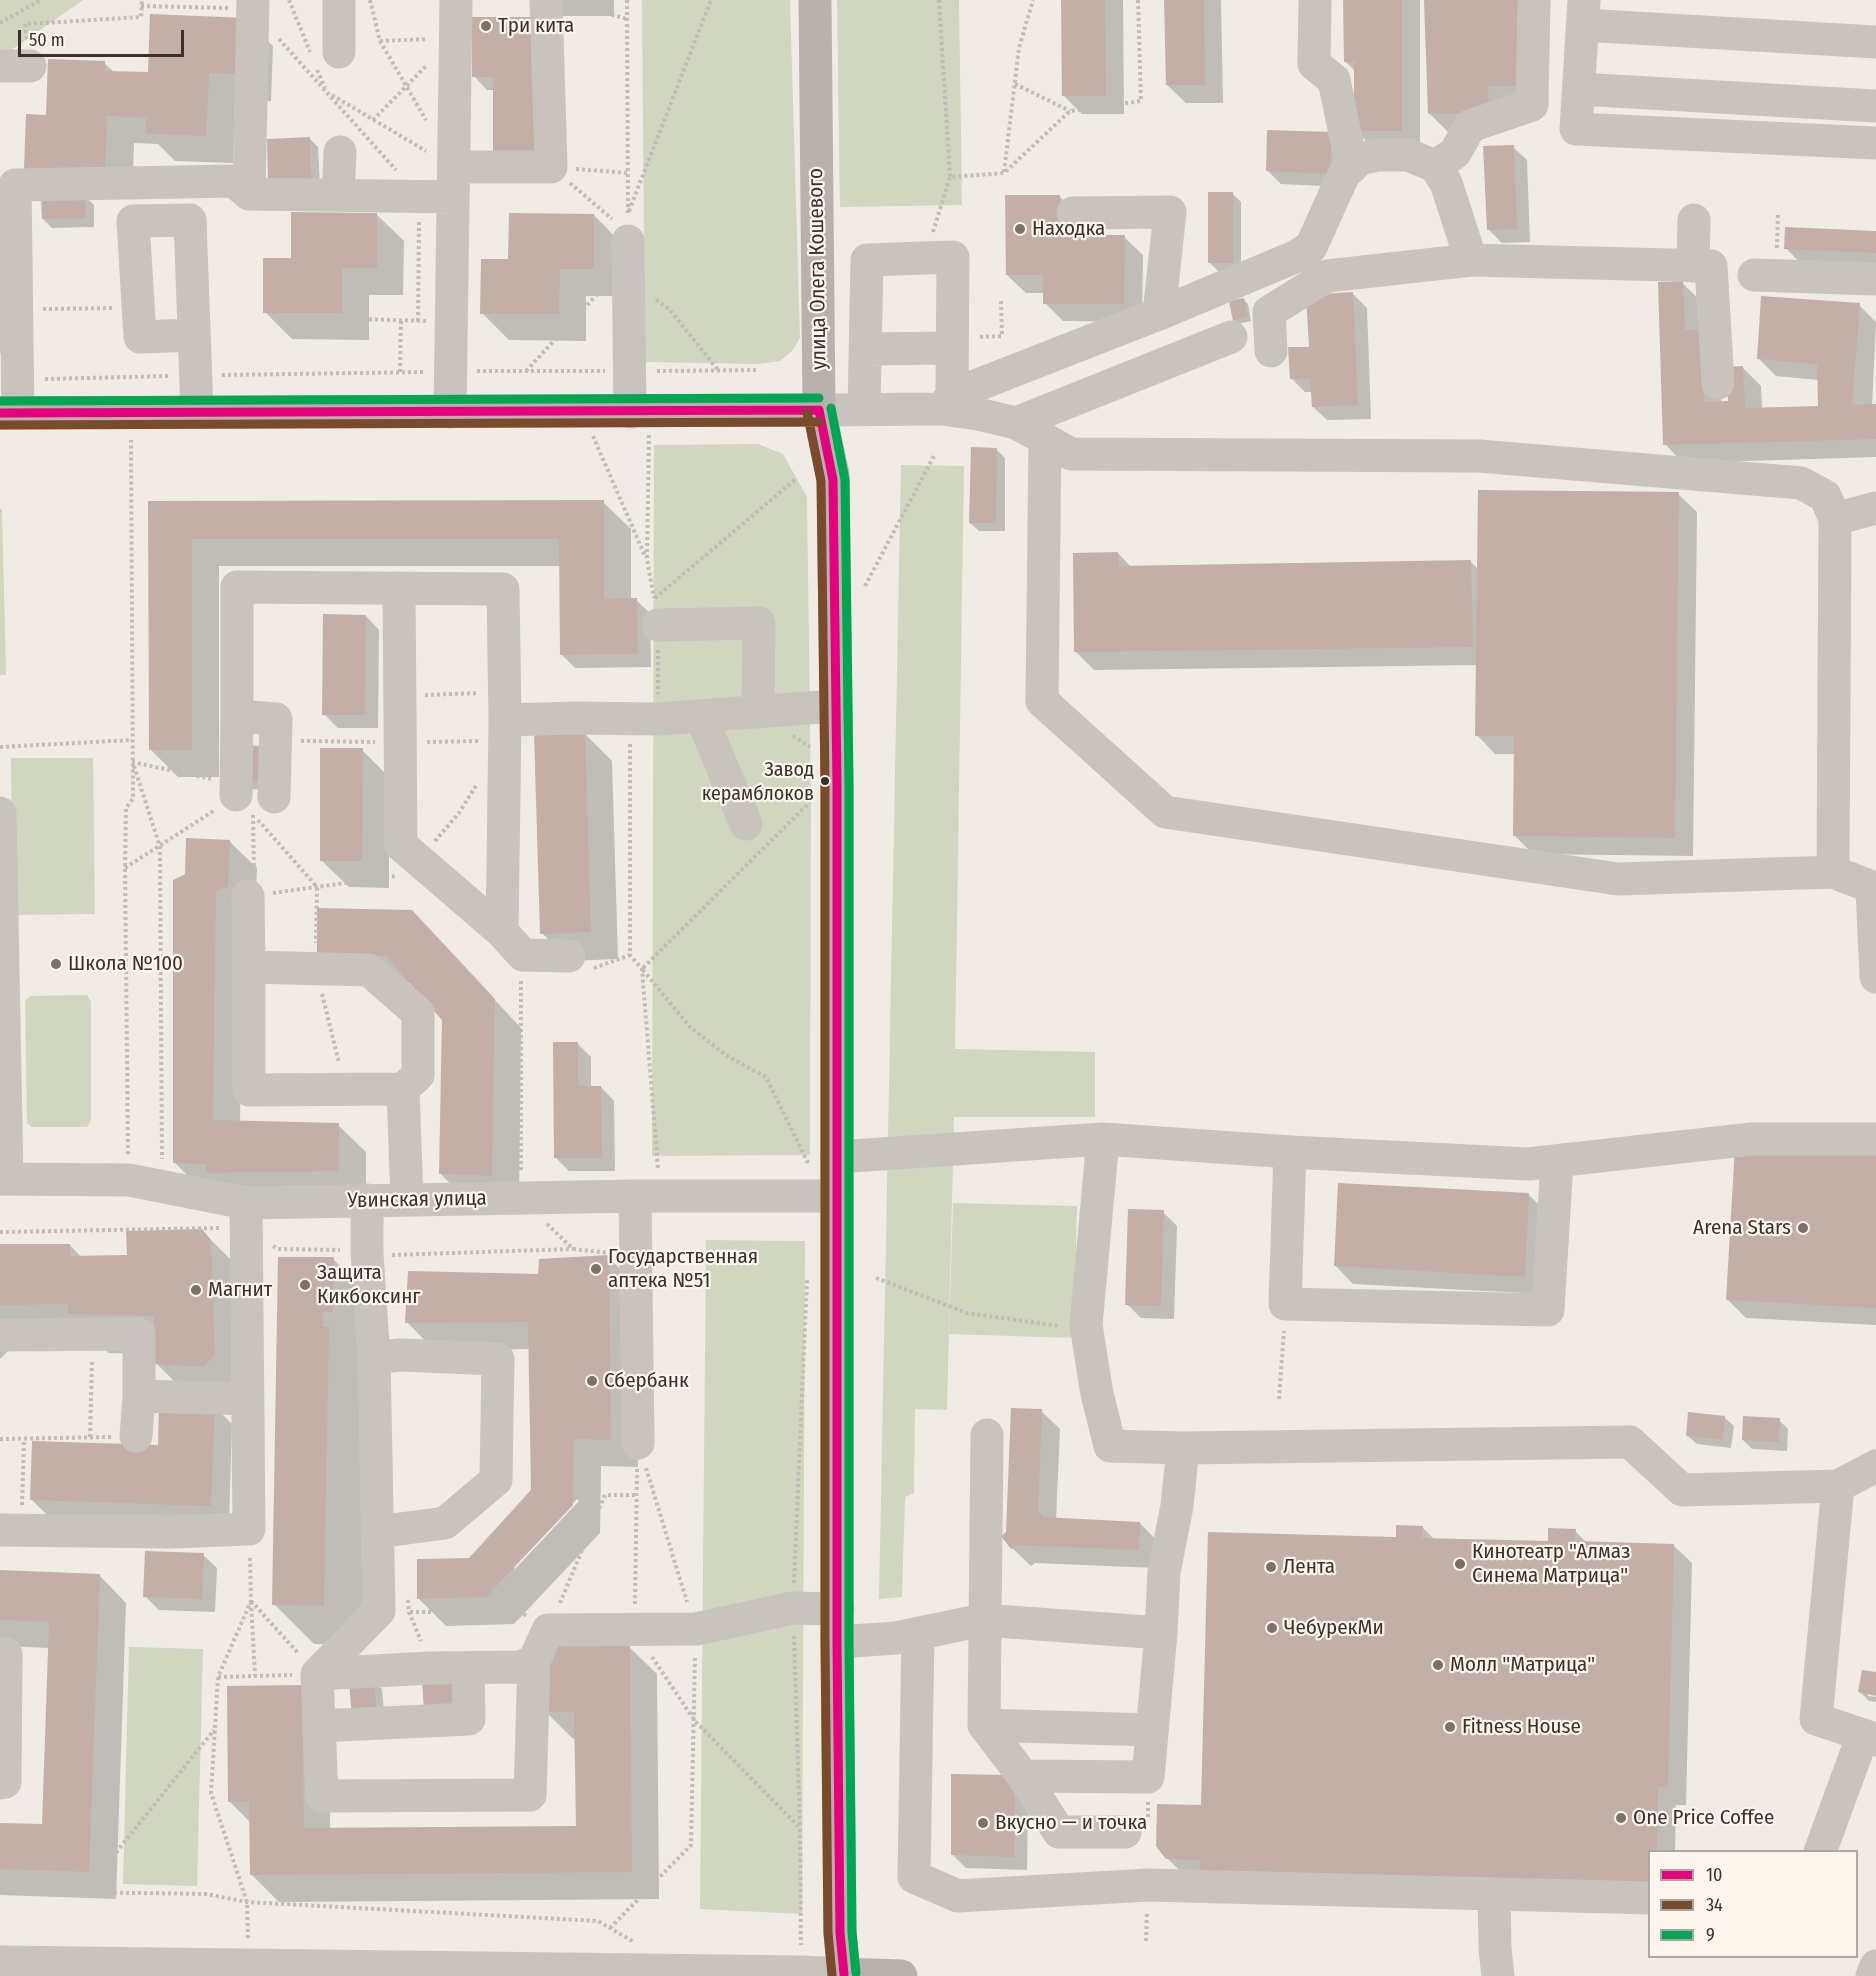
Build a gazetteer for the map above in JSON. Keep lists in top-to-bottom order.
{
  "streets": {
    "main road": ["улица Олега Кошевого"],
    "street": ["Увинская улица"]
  },
  "crossings": [
    ["улица Олега Кошевого", "Увинская улица"]
  ],
  "places": [
    "Три кита",
    "Находка",
    "Завод керамблоков",
    "Школа №100",
    "Arena Stars",
    "Государственная аптека №51",
    "Защита Кикбоксинг",
    "Магнит",
    "Сбербанк",
    "Кинотеатр \"Алмаз Синема Матрица\"",
    "Лента",
    "ЧебурекМи",
    "Молл \"Матрица\"",
    "Fitness House",
    "One Price Coffee",
    "Вкусно — и точка"
  ],
  "lines": ["transit line 9", "transit line 10", "transit line 34"],
  "legend": ["10", "34", "9"],
  "scale_bar": "50 m"
}
